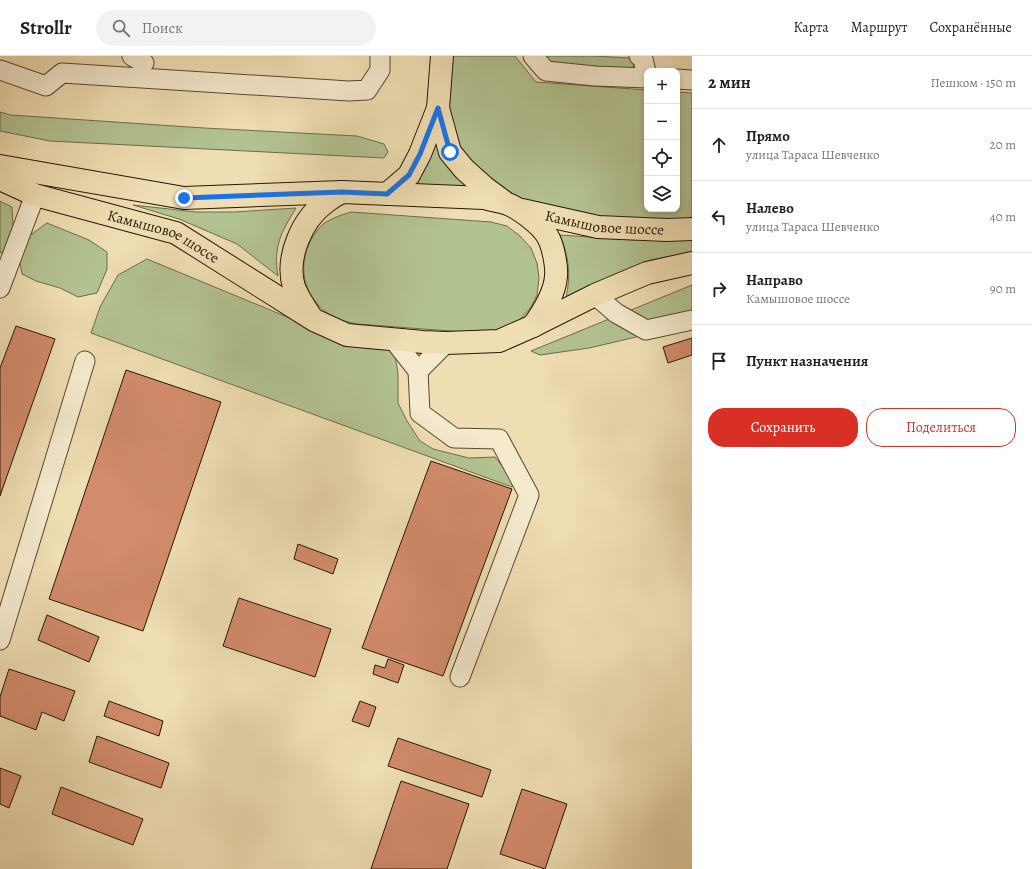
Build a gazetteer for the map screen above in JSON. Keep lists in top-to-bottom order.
{
  "streets": {
    "main road": ["Камышовое шоссе"]
  },
  "page": {
    "header": "Strollr",
    "search": "Поиск",
    "nav": ["Карта", "Маршрут", "Сохранённые"],
    "heading": ["2 мин", "Пешком · 150 m"],
    "map_buttons": ["+", "−"],
    "list": [
      ["Прямо", "улица Тараса Шевченко", "20 m"],
      ["Налево", "улица Тараса Шевченко", "40 m"],
      ["Направо", "Камышовое шоссе", "90 m"],
      "Пункт назначения"
    ],
    "buttons": ["Сохранить", "Поделиться"]
  }
}
